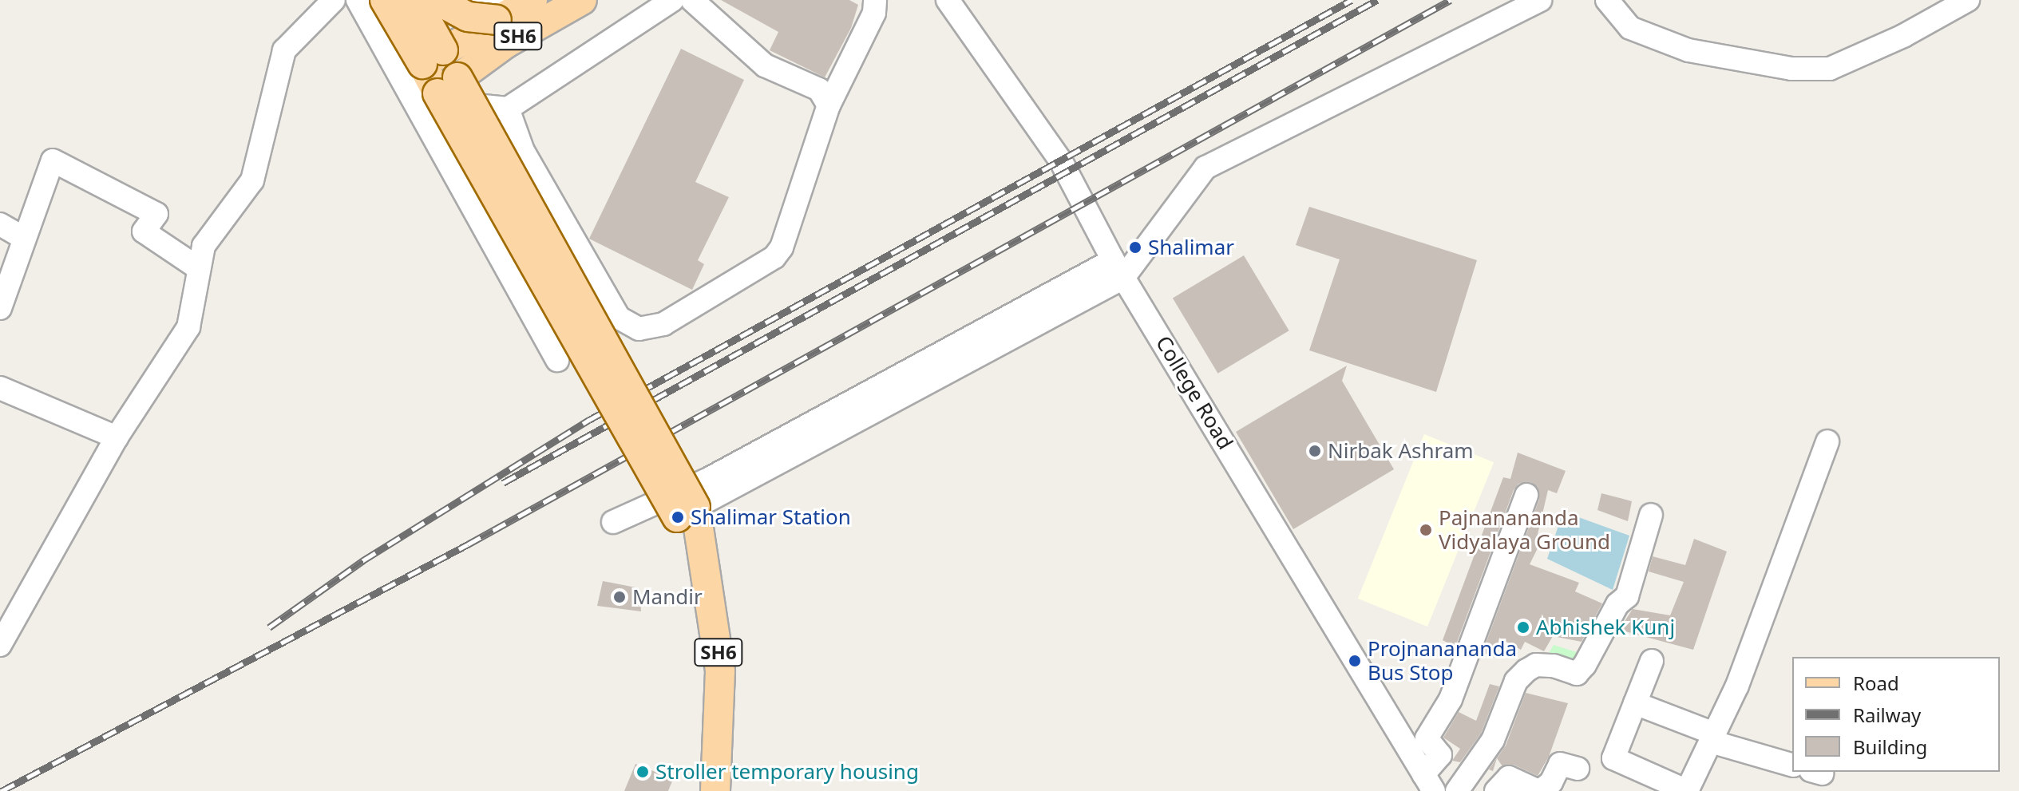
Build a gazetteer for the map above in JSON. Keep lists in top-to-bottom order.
{
  "streets": {
    "main road": ["SH6"],
    "street": ["College Road"]
  },
  "places": [
    "Shalimar",
    "Nirbak Ashram",
    "Shalimar Station",
    "Pajnanananda Vidyalaya Ground",
    "Mandir",
    "Abhishek Kunj",
    "Projnanananda Bus Stop",
    "Stroller temporary housing"
  ],
  "legend": ["Road", "Railway", "Building"]
}
